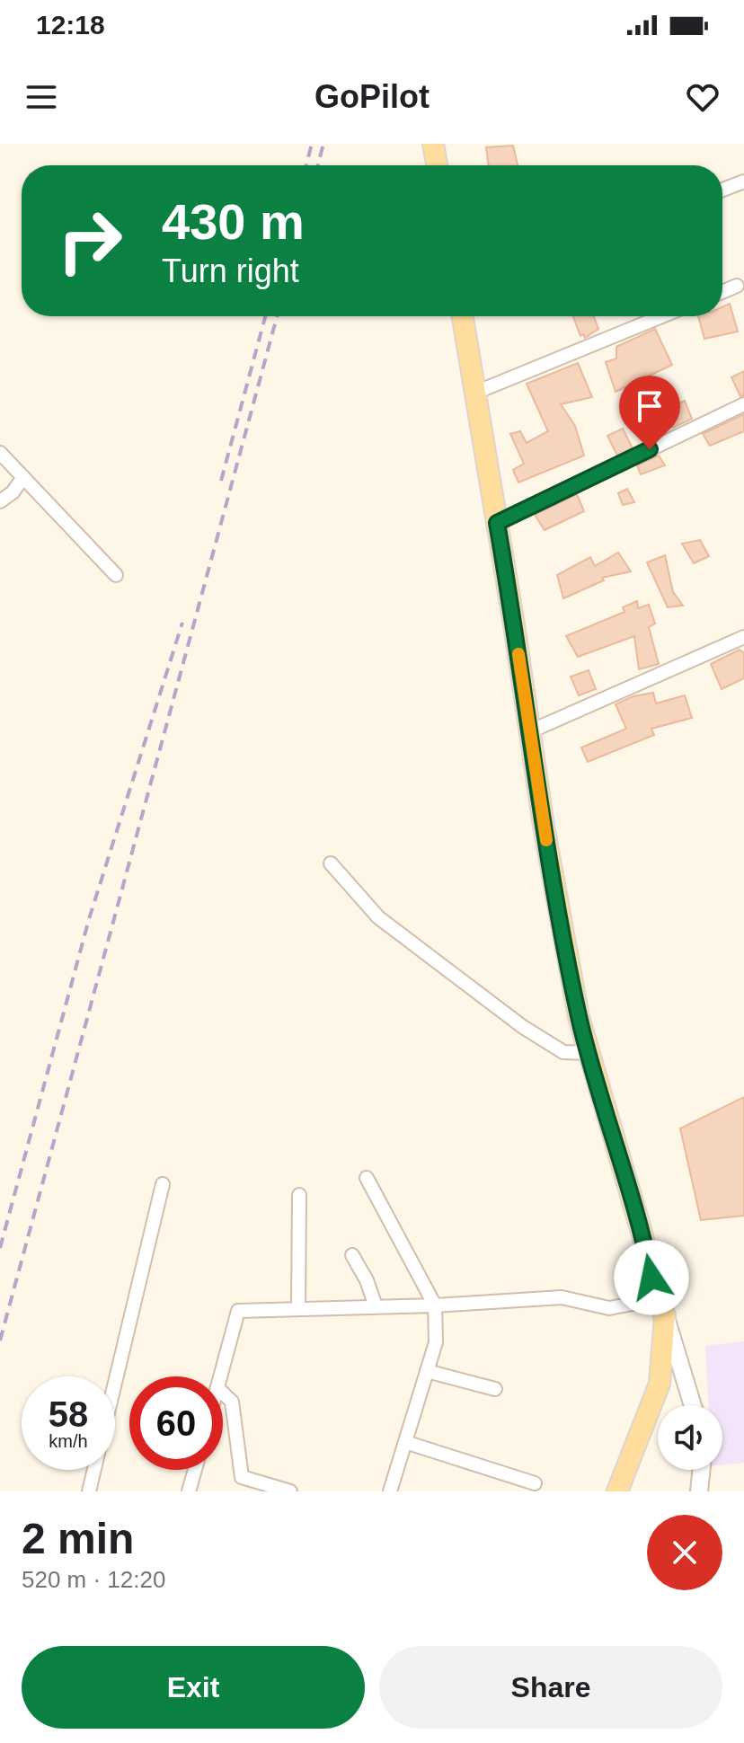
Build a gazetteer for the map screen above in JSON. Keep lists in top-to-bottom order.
{
  "page": {
    "status": "12:18",
    "header": "GoPilot",
    "turn": ["430 m", "Turn right"],
    "speed": "58 km/h",
    "limit": "60",
    "heading": ["2 min", "520 m · 12:20"],
    "buttons": ["Exit", "Share"]
  }
}
